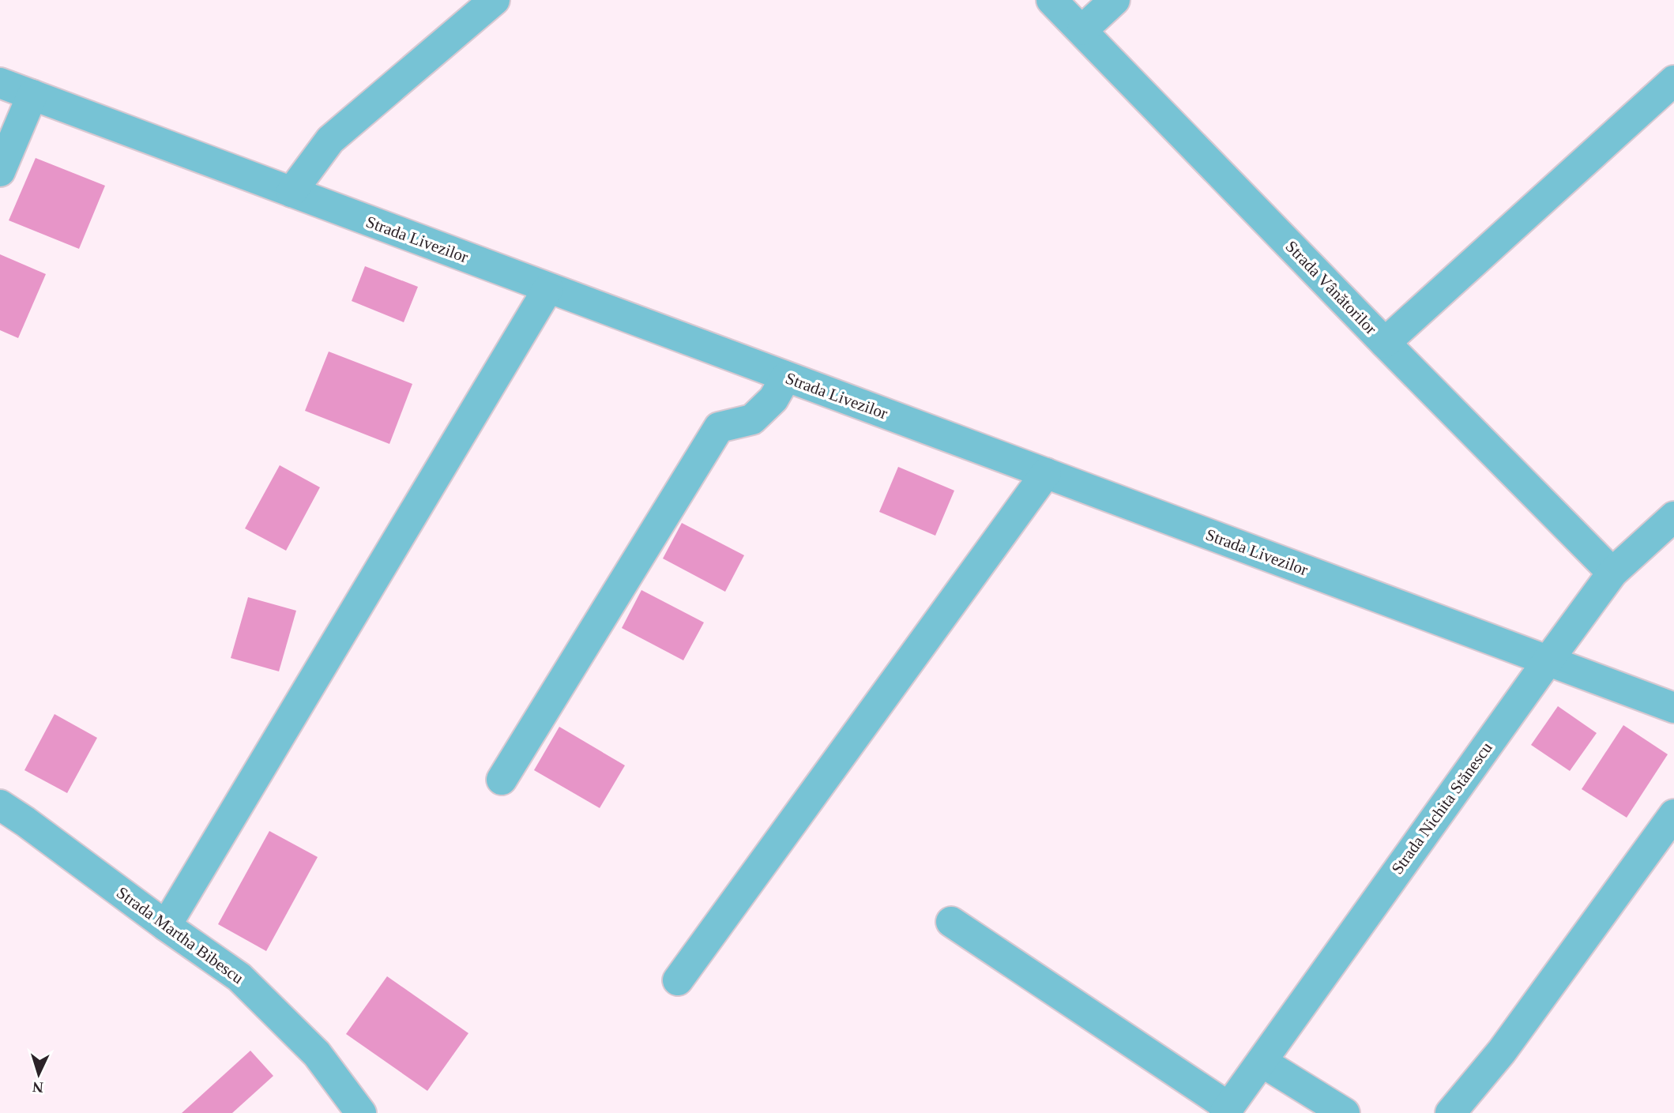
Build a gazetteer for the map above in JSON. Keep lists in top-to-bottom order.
{
  "streets": {
    "street": [
      "Strada Livezilor",
      "Strada Vânătorilor",
      "Strada Nichita Stănescu",
      "Strada Martha Bibescu"
    ]
  },
  "crossings": [
    ["Strada Livezilor", "Strada Nichita Stănescu"],
    ["Strada Vânătorilor", "Strada Nichita Stănescu"]
  ],
  "north": "bottom"
}
